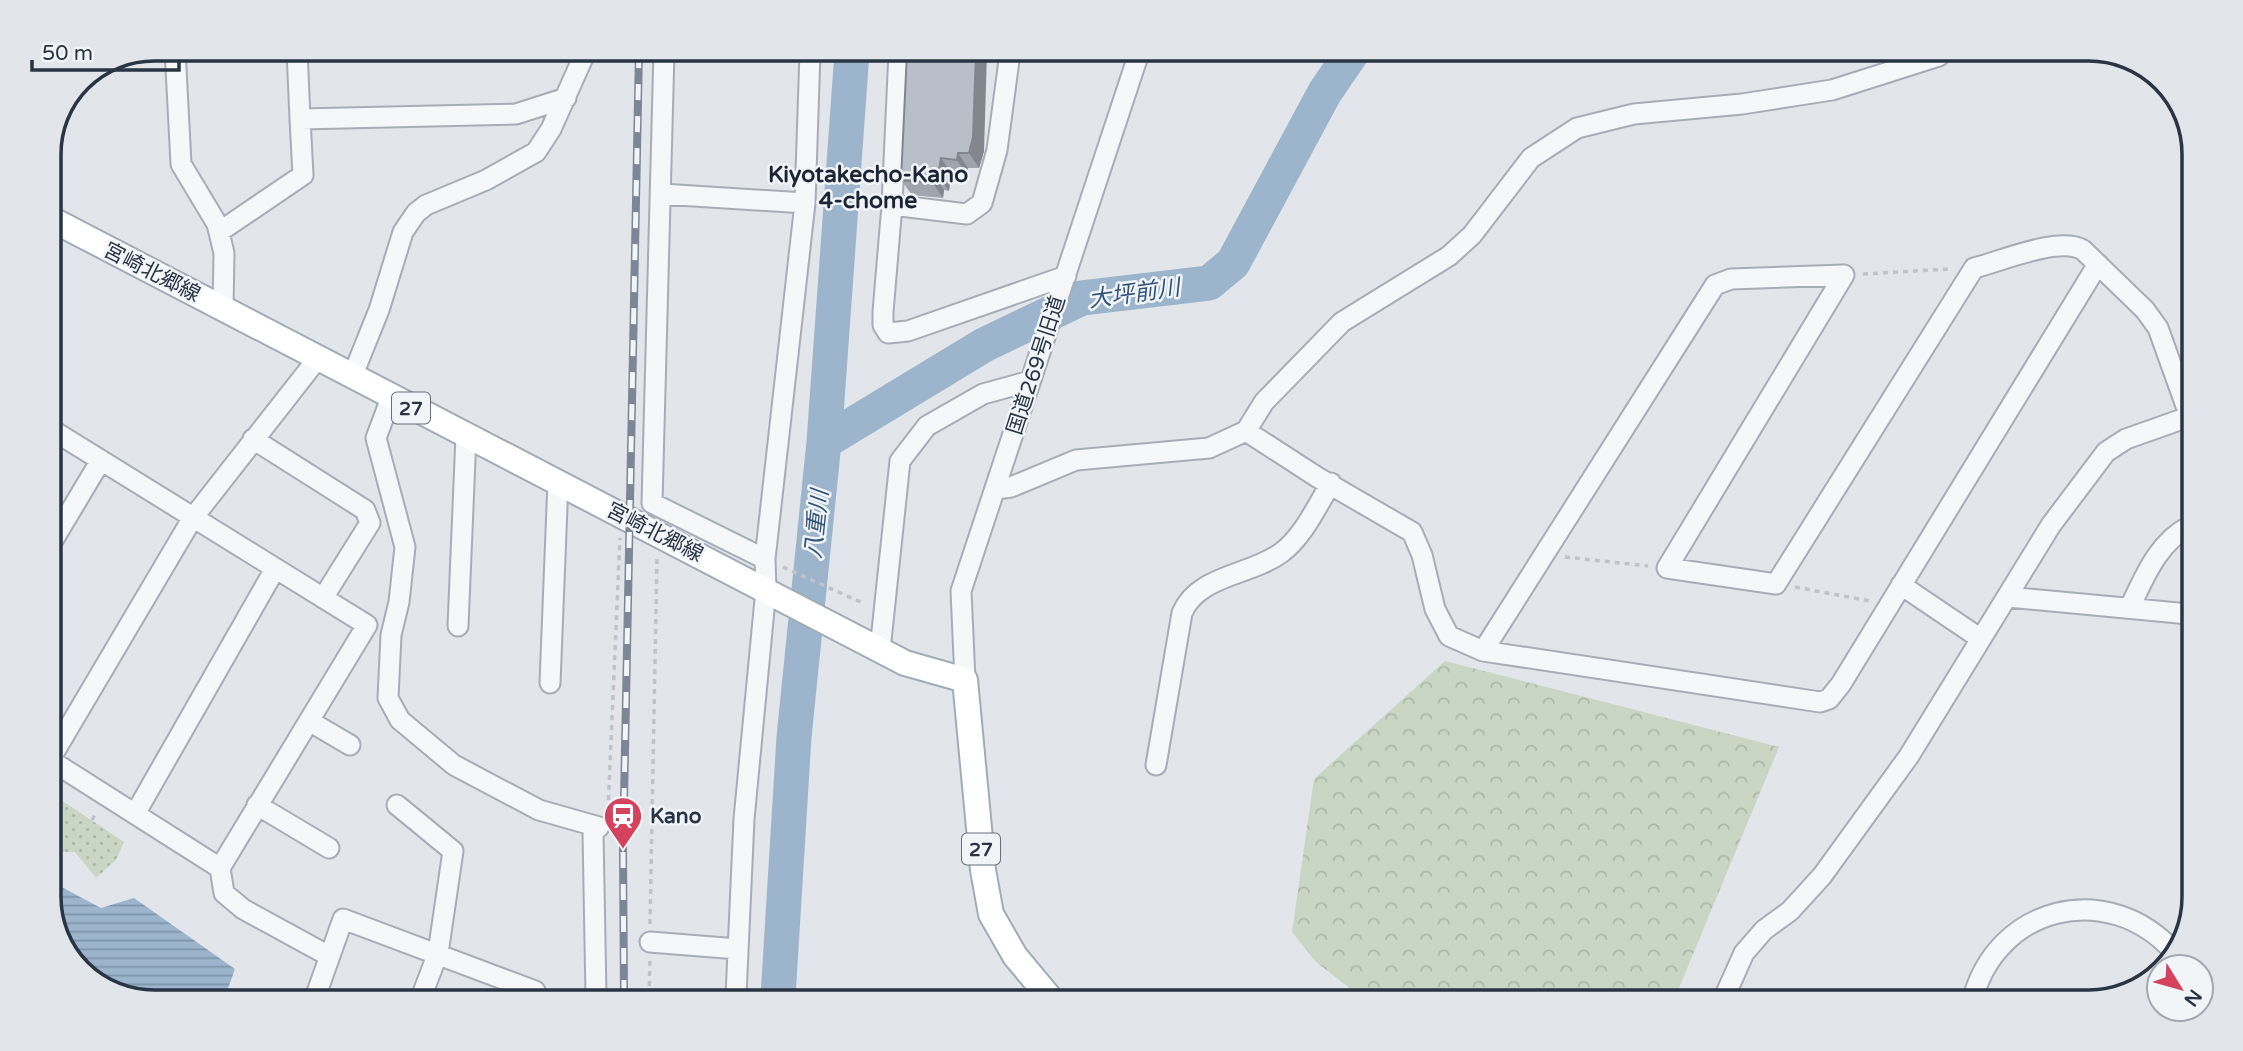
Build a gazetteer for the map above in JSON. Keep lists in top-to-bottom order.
{
  "streets": {
    "main road": ["宮崎北郷線", "27"],
    "street": ["国道269号旧道"]
  },
  "crossings": [
    ["宮崎北郷線", "国道269号旧道"],
    ["宮崎北郷線", "27"],
    ["国道269号旧道", "27"]
  ],
  "districts": ["Kiyotakecho-Kano 4-chome"],
  "water": ["大坪前川", "八重川"],
  "places": {
    "station": ["Kano"]
  },
  "scale_bar": "50 m",
  "north": "bottom right"
}
